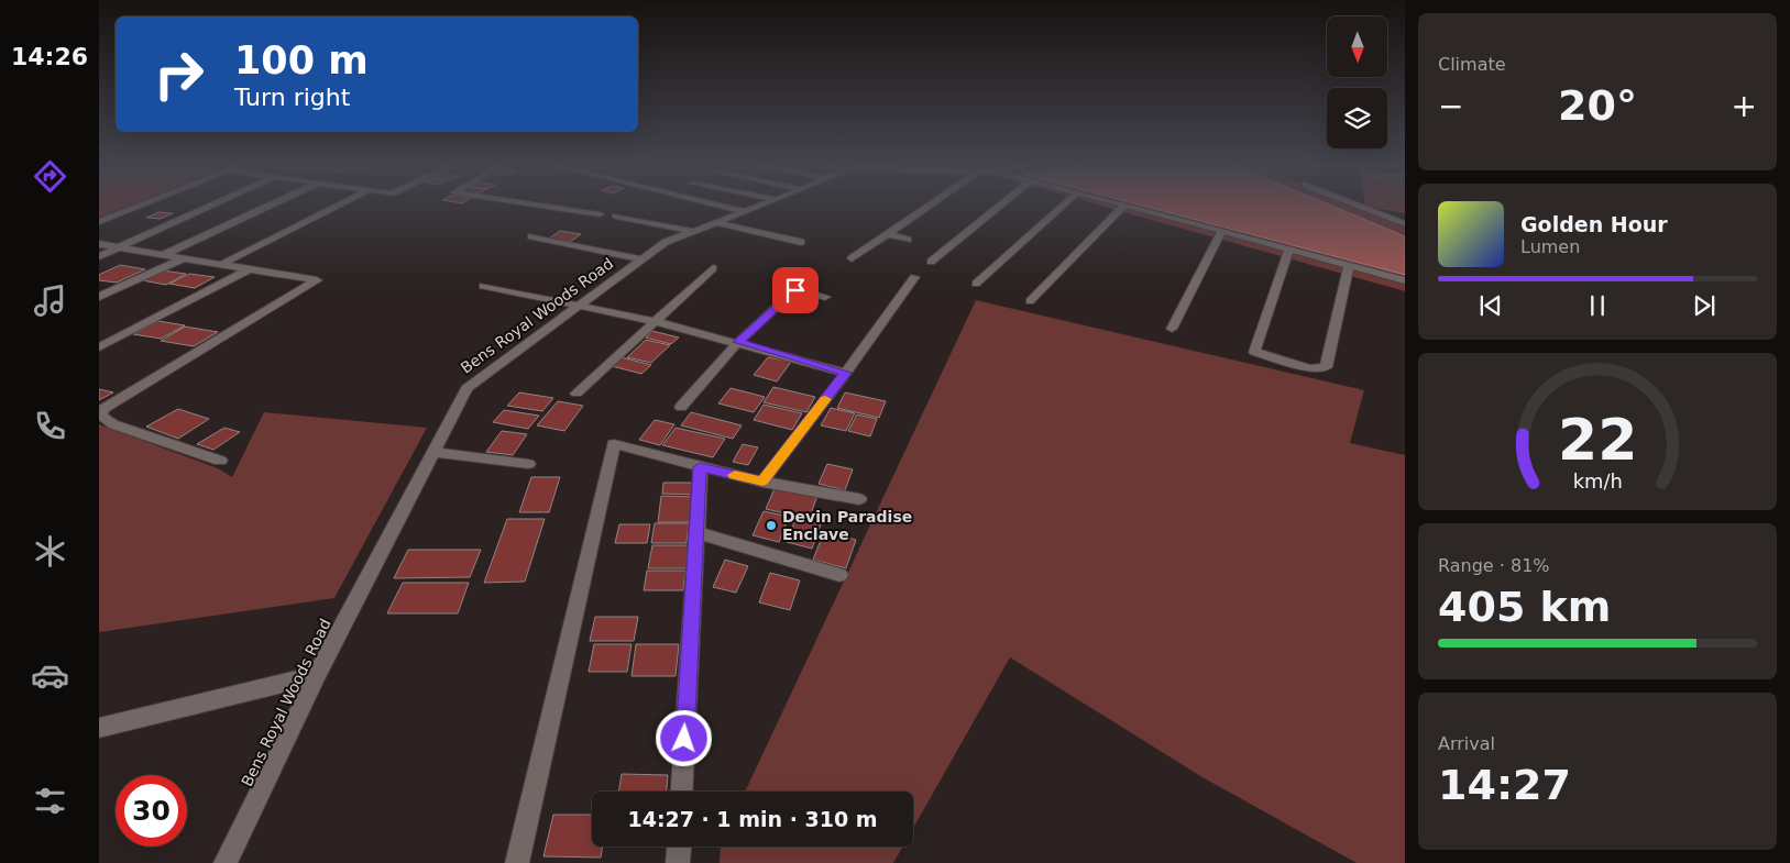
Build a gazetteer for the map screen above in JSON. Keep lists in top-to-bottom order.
{
  "streets": {
    "street": ["Bens Royal Woods Road"]
  },
  "places": ["Devin Paradise Enclave"],
  "north": "bottom",
  "page": {
    "tabs": "14:26",
    "tile": [
      "Climate",
      ["Range · 81%", "405 km"],
      ["Arrival", "14:27"]
    ],
    "turn": ["100 m", "Turn right"],
    "heat": ["−", "20°", "+"],
    "song": ["Golden Hour", "Lumen"],
    "limit": "30",
    "trip": "14:27 · 1 min · 310 m",
    "gauge": ["22", "km/h"]
  }
}
